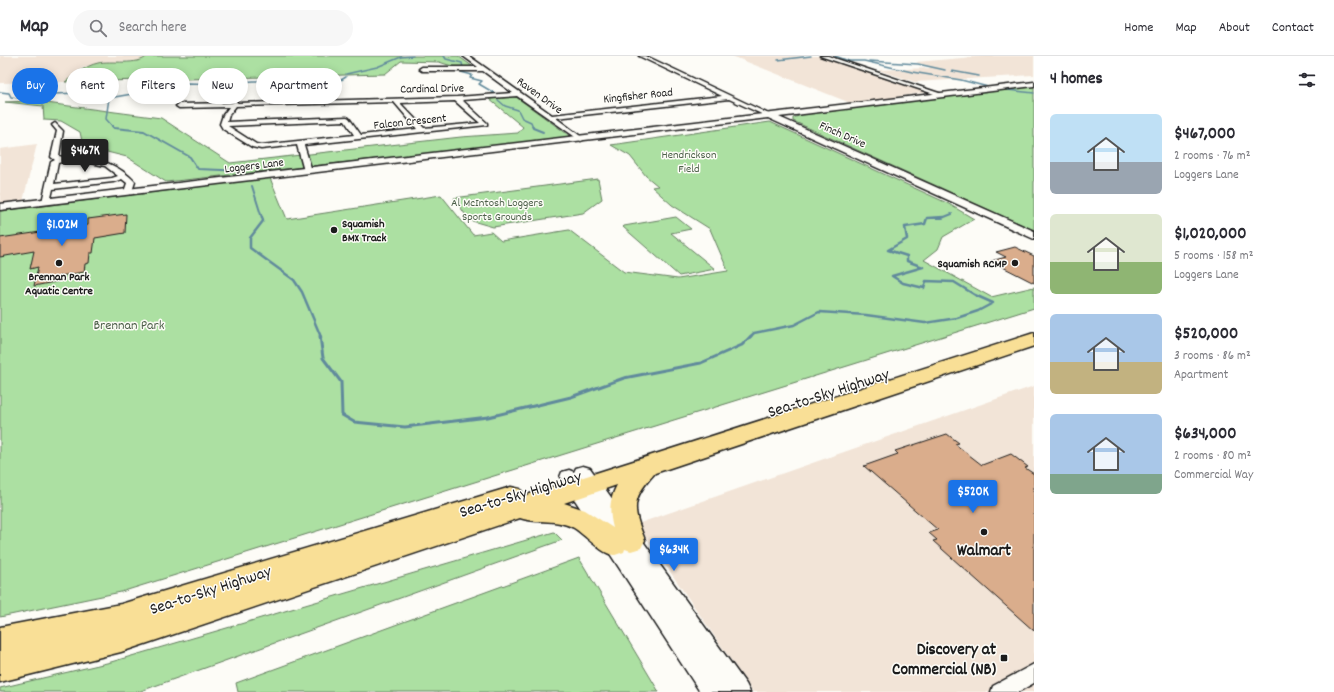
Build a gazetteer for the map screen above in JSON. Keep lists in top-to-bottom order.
{
  "streets": {
    "highway": ["Sea-to-Sky Highway"],
    "street": [
      "Cardinal Drive",
      "Raven Drive",
      "Kingfisher Road",
      "Falcon Crescent",
      "Finch Drive",
      "Loggers Lane"
    ]
  },
  "crossings": [
    ["Cardinal Drive", "Raven Drive"],
    ["Cardinal Drive", "Falcon Crescent"],
    ["Raven Drive", "Kingfisher Road"],
    ["Raven Drive", "Loggers Lane"],
    ["Kingfisher Road", "Finch Drive"],
    ["Finch Drive", "Loggers Lane"]
  ],
  "parks": ["Hendrickson Field", "Al McIntosh Loggers Sports Grounds", "Brennan Park"],
  "places": {
    "other": [
      "Squamish BMX Track",
      "Brennan Park Aquatic Centre",
      "Squamish RCMP",
      "Walmart"
    ],
    "transit": ["Discovery at Commercial (NB)"]
  },
  "page": {
    "header": "Map",
    "search": "Search here",
    "nav": [
      "Home",
      "Map",
      "About",
      "Contact"
    ],
    "heading": "4 homes",
    "chip": [
      "Buy",
      "Rent",
      "Filters",
      "New",
      "Apartment"
    ],
    "list": [
      {
        "name": "$467,000",
        "note": "2 rooms · 76 m² · Loggers Lane"
      },
      {
        "name": "$1,020,000",
        "note": "5 rooms · 158 m² · Loggers Lane"
      },
      {
        "name": "$520,000",
        "note": "3 rooms · 86 m² · Apartment"
      },
      {
        "name": "$634,000",
        "note": "2 rooms · 80 m² · Commercial Way"
      }
    ],
    "price": [
      "$467K",
      "$1.02M",
      "$520K",
      "$634K"
    ]
  }
}
